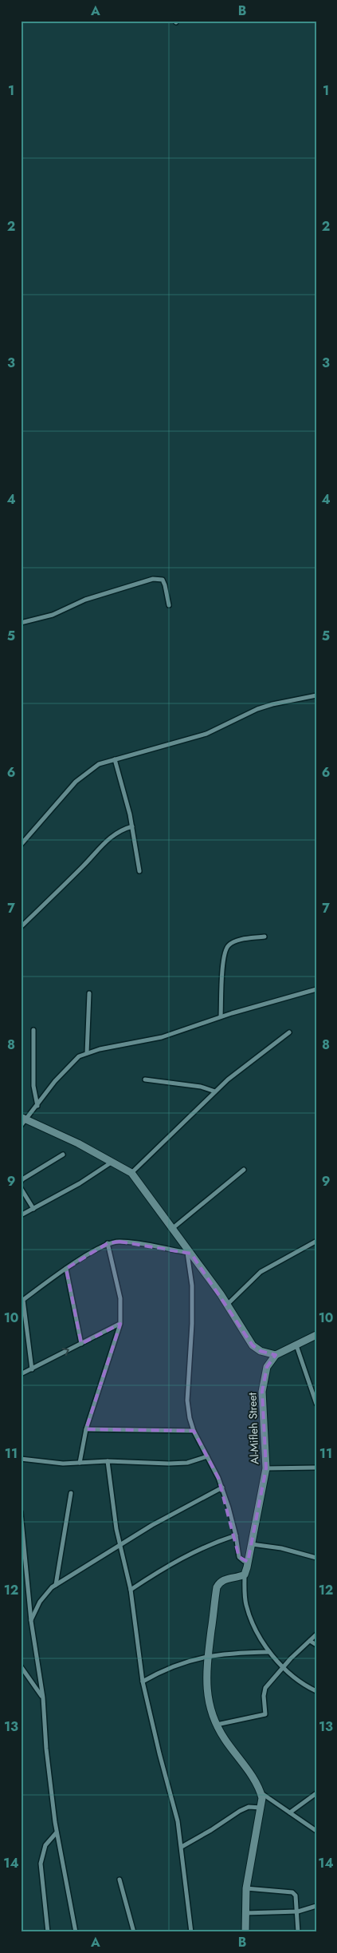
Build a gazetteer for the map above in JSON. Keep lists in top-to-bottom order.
{
  "streets": {
    "street": ["Al-Mifleh Street"]
  },
  "grid": {
    "columns": ["A", "B"],
    "rows": [
      "1",
      "2",
      "3",
      "4",
      "5",
      "6",
      "7",
      "8",
      "9",
      "10",
      "11",
      "12",
      "13",
      "14"
    ]
  }
}
